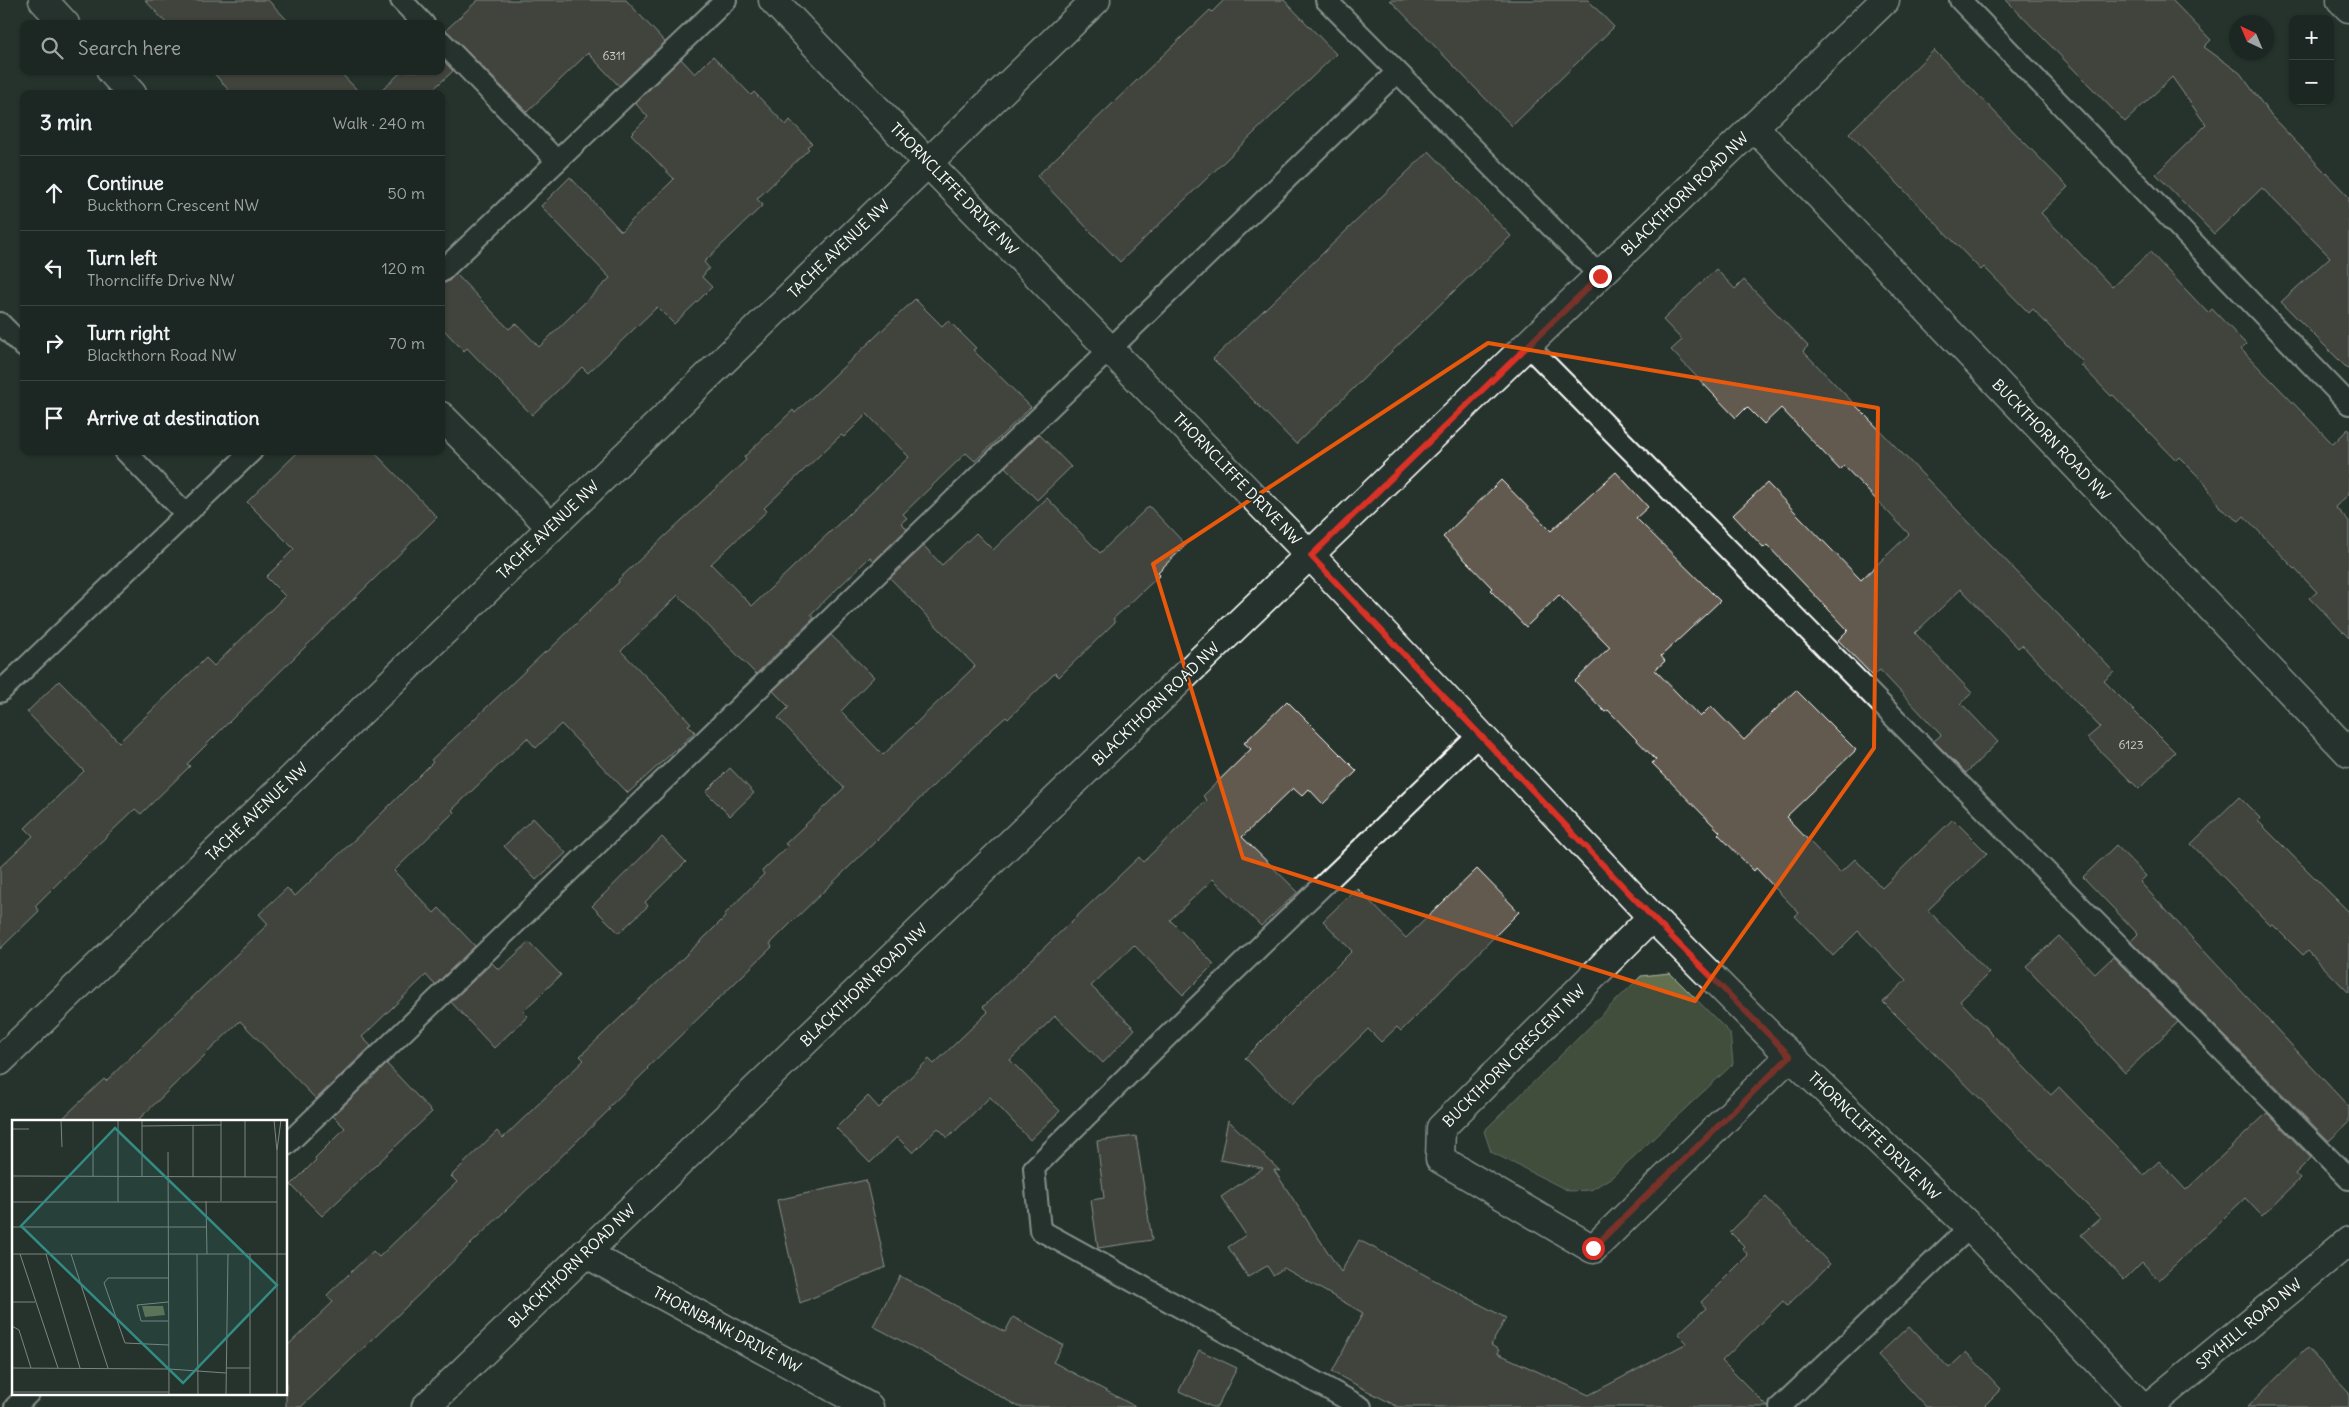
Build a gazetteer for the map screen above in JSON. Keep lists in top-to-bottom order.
{
  "streets": {
    "street": [
      "THORNCLIFFE DRIVE NW",
      "BLACKTHORN ROAD NW",
      "TACHE AVENUE NW",
      "BUCKTHORN ROAD NW",
      "BUCKTHORN CRESCENT NW",
      "SPYHILL ROAD NW",
      "THORNBANK DRIVE NW"
    ]
  },
  "crossings": [
    ["THORNCLIFFE DRIVE NW", "BLACKTHORN ROAD NW"],
    ["THORNCLIFFE DRIVE NW", "TACHE AVENUE NW"],
    ["THORNCLIFFE DRIVE NW", "BUCKTHORN CRESCENT NW"],
    ["BLACKTHORN ROAD NW", "BUCKTHORN ROAD NW"],
    ["BLACKTHORN ROAD NW", "THORNBANK DRIVE NW"]
  ],
  "house_numbers": ["6311", "6123"],
  "north": "top left",
  "page": {
    "map_buttons": ["+", "−"],
    "search": "Search here",
    "heading": ["3 min", "Walk · 240 m"],
    "list": [
      ["Continue", "Buckthorn Crescent NW", "50 m"],
      ["Turn left", "Thorncliffe Drive NW", "120 m"],
      ["Turn right", "Blackthorn Road NW", "70 m"],
      "Arrive at destination"
    ]
  }
}
